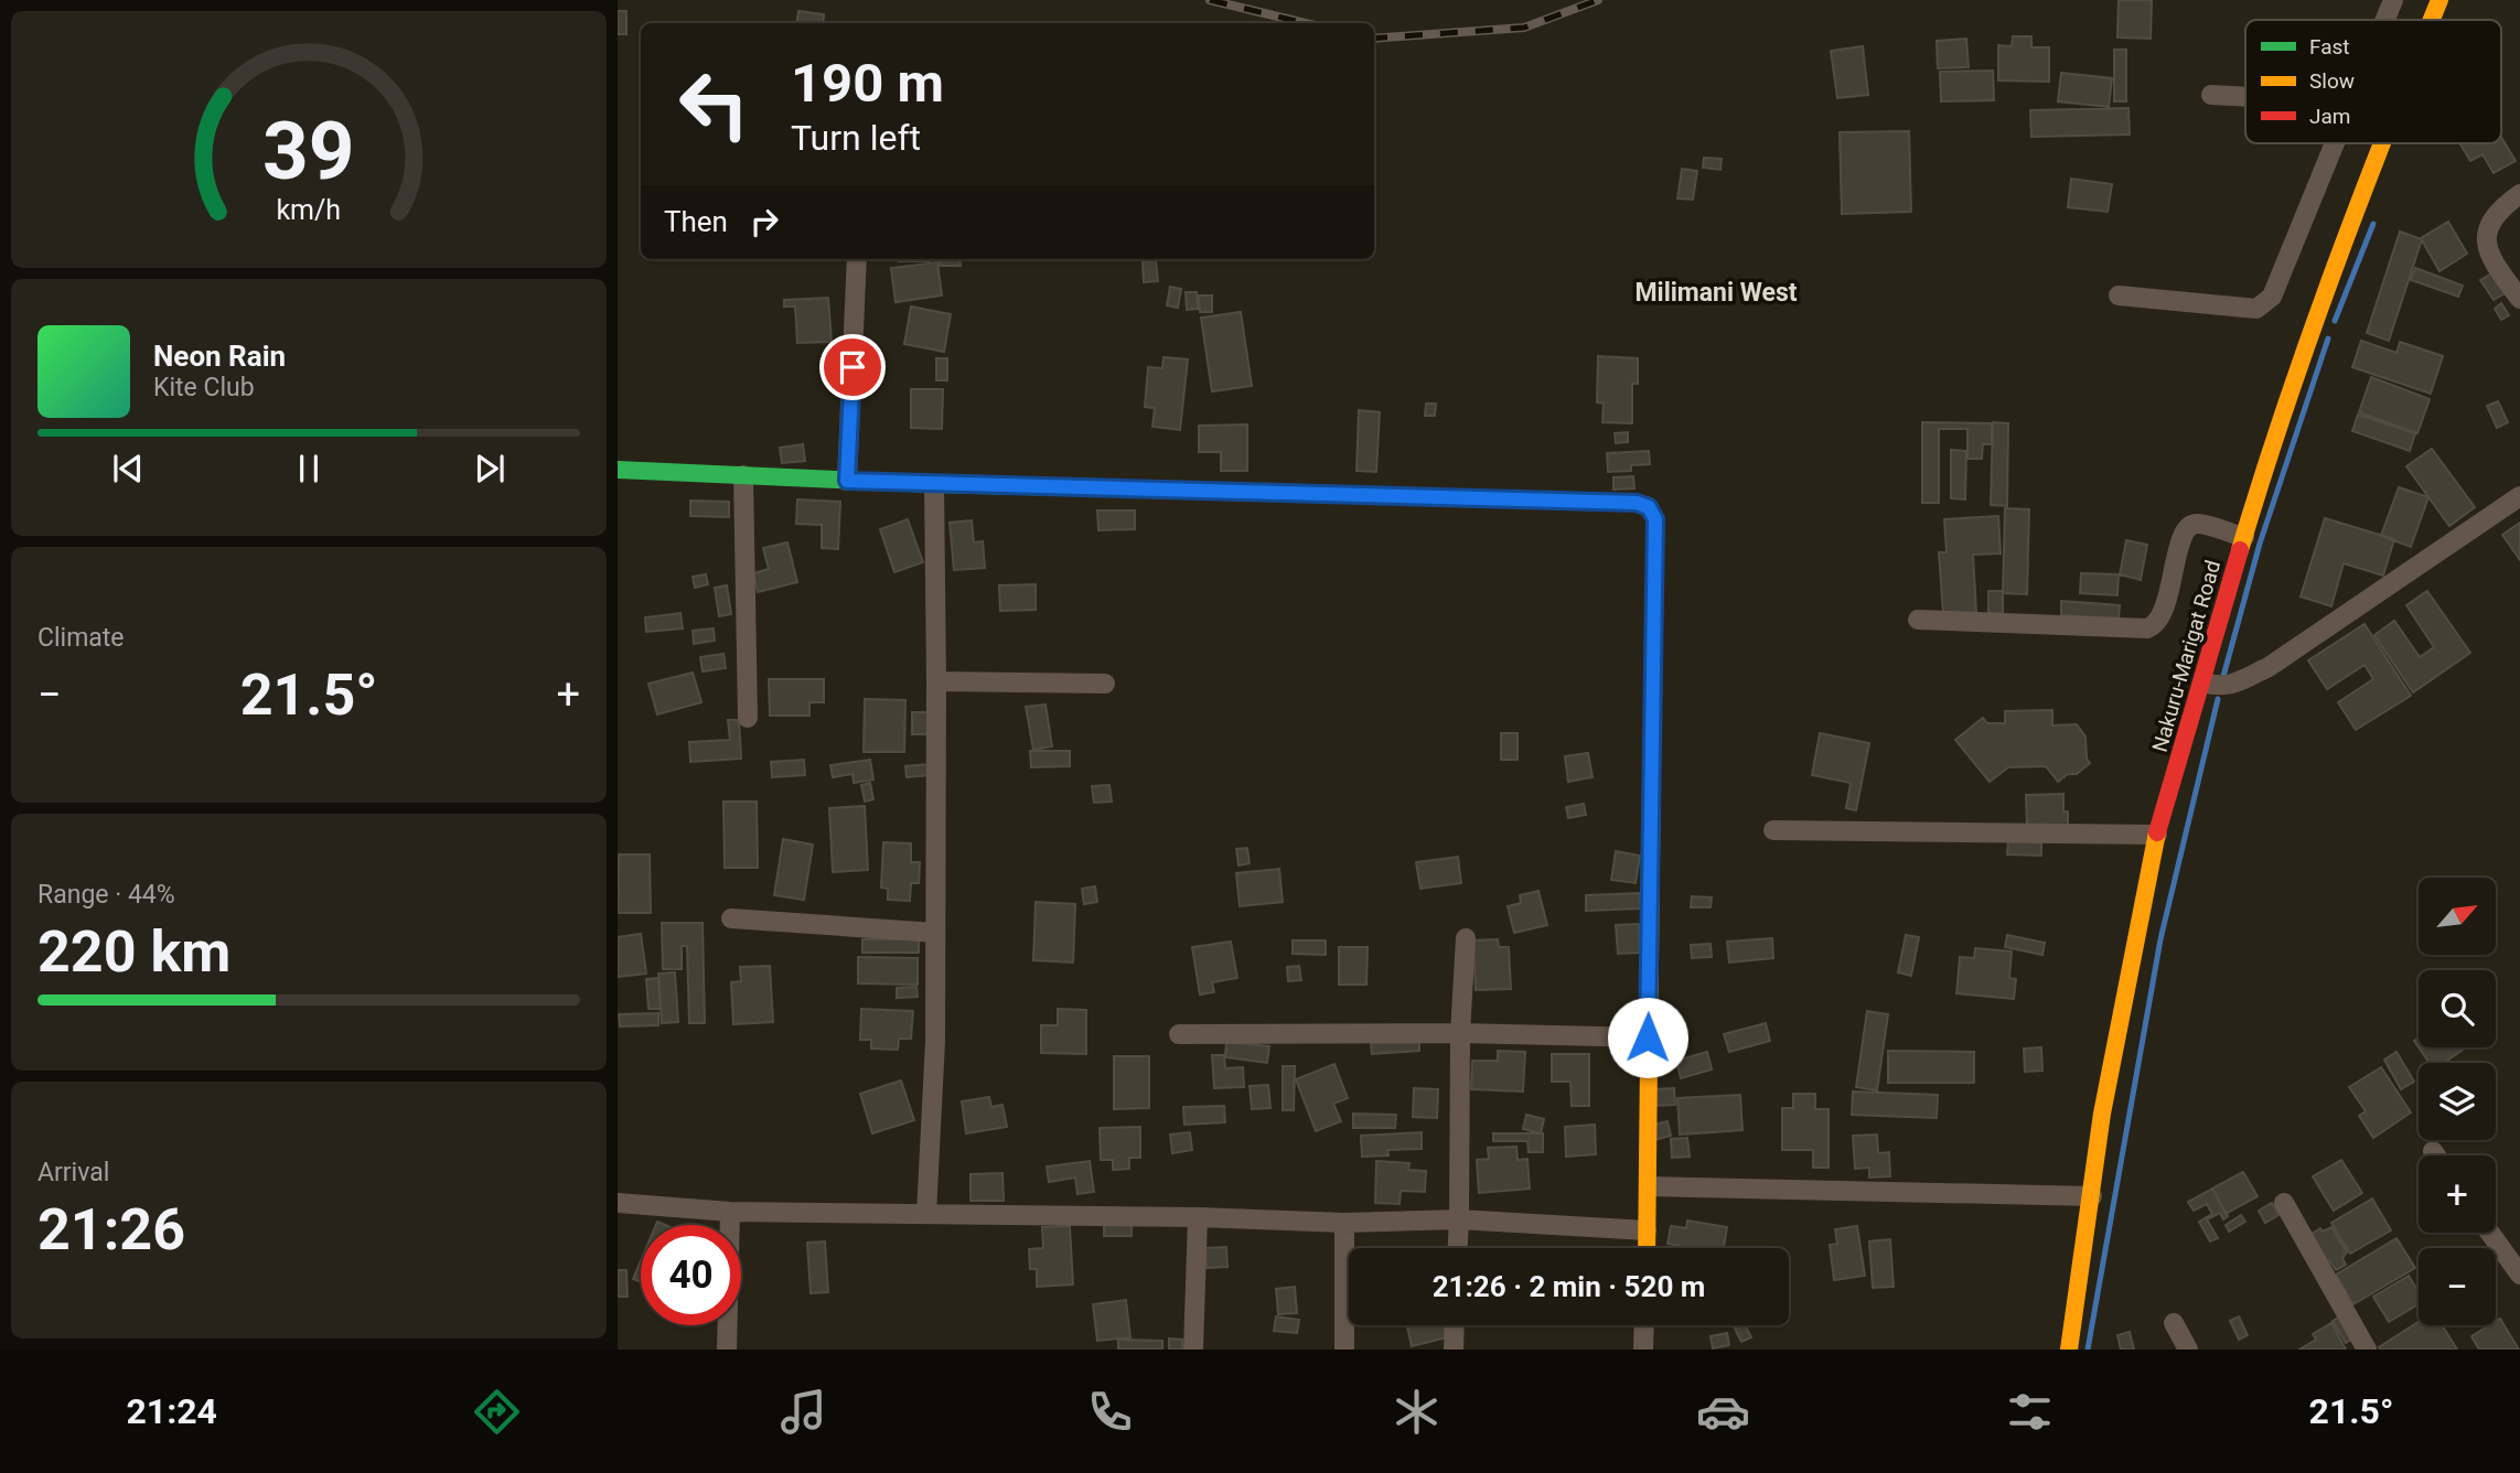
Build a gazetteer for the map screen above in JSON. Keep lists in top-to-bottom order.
{
  "streets": {
    "street": ["Nakuru-Marigat Road"]
  },
  "districts": ["Milimani West"],
  "legend": ["Fast", "Slow", "Jam"],
  "north": "top right",
  "page": {
    "turn": ["190 m", "Turn left"],
    "then": "Then",
    "song": ["Neon Rain", "Kite Club"],
    "tile": [
      "Climate",
      ["Range · 44%", "220 km"],
      ["Arrival", "21:26"]
    ],
    "heat": ["−", "21.5°", "+"],
    "map_buttons": ["+", "−"],
    "limit": "40",
    "trip": "21:26 · 2 min · 520 m",
    "tabs": ["21:24", "21.5°"],
    "gauge": ["39", "km/h"]
  }
}
